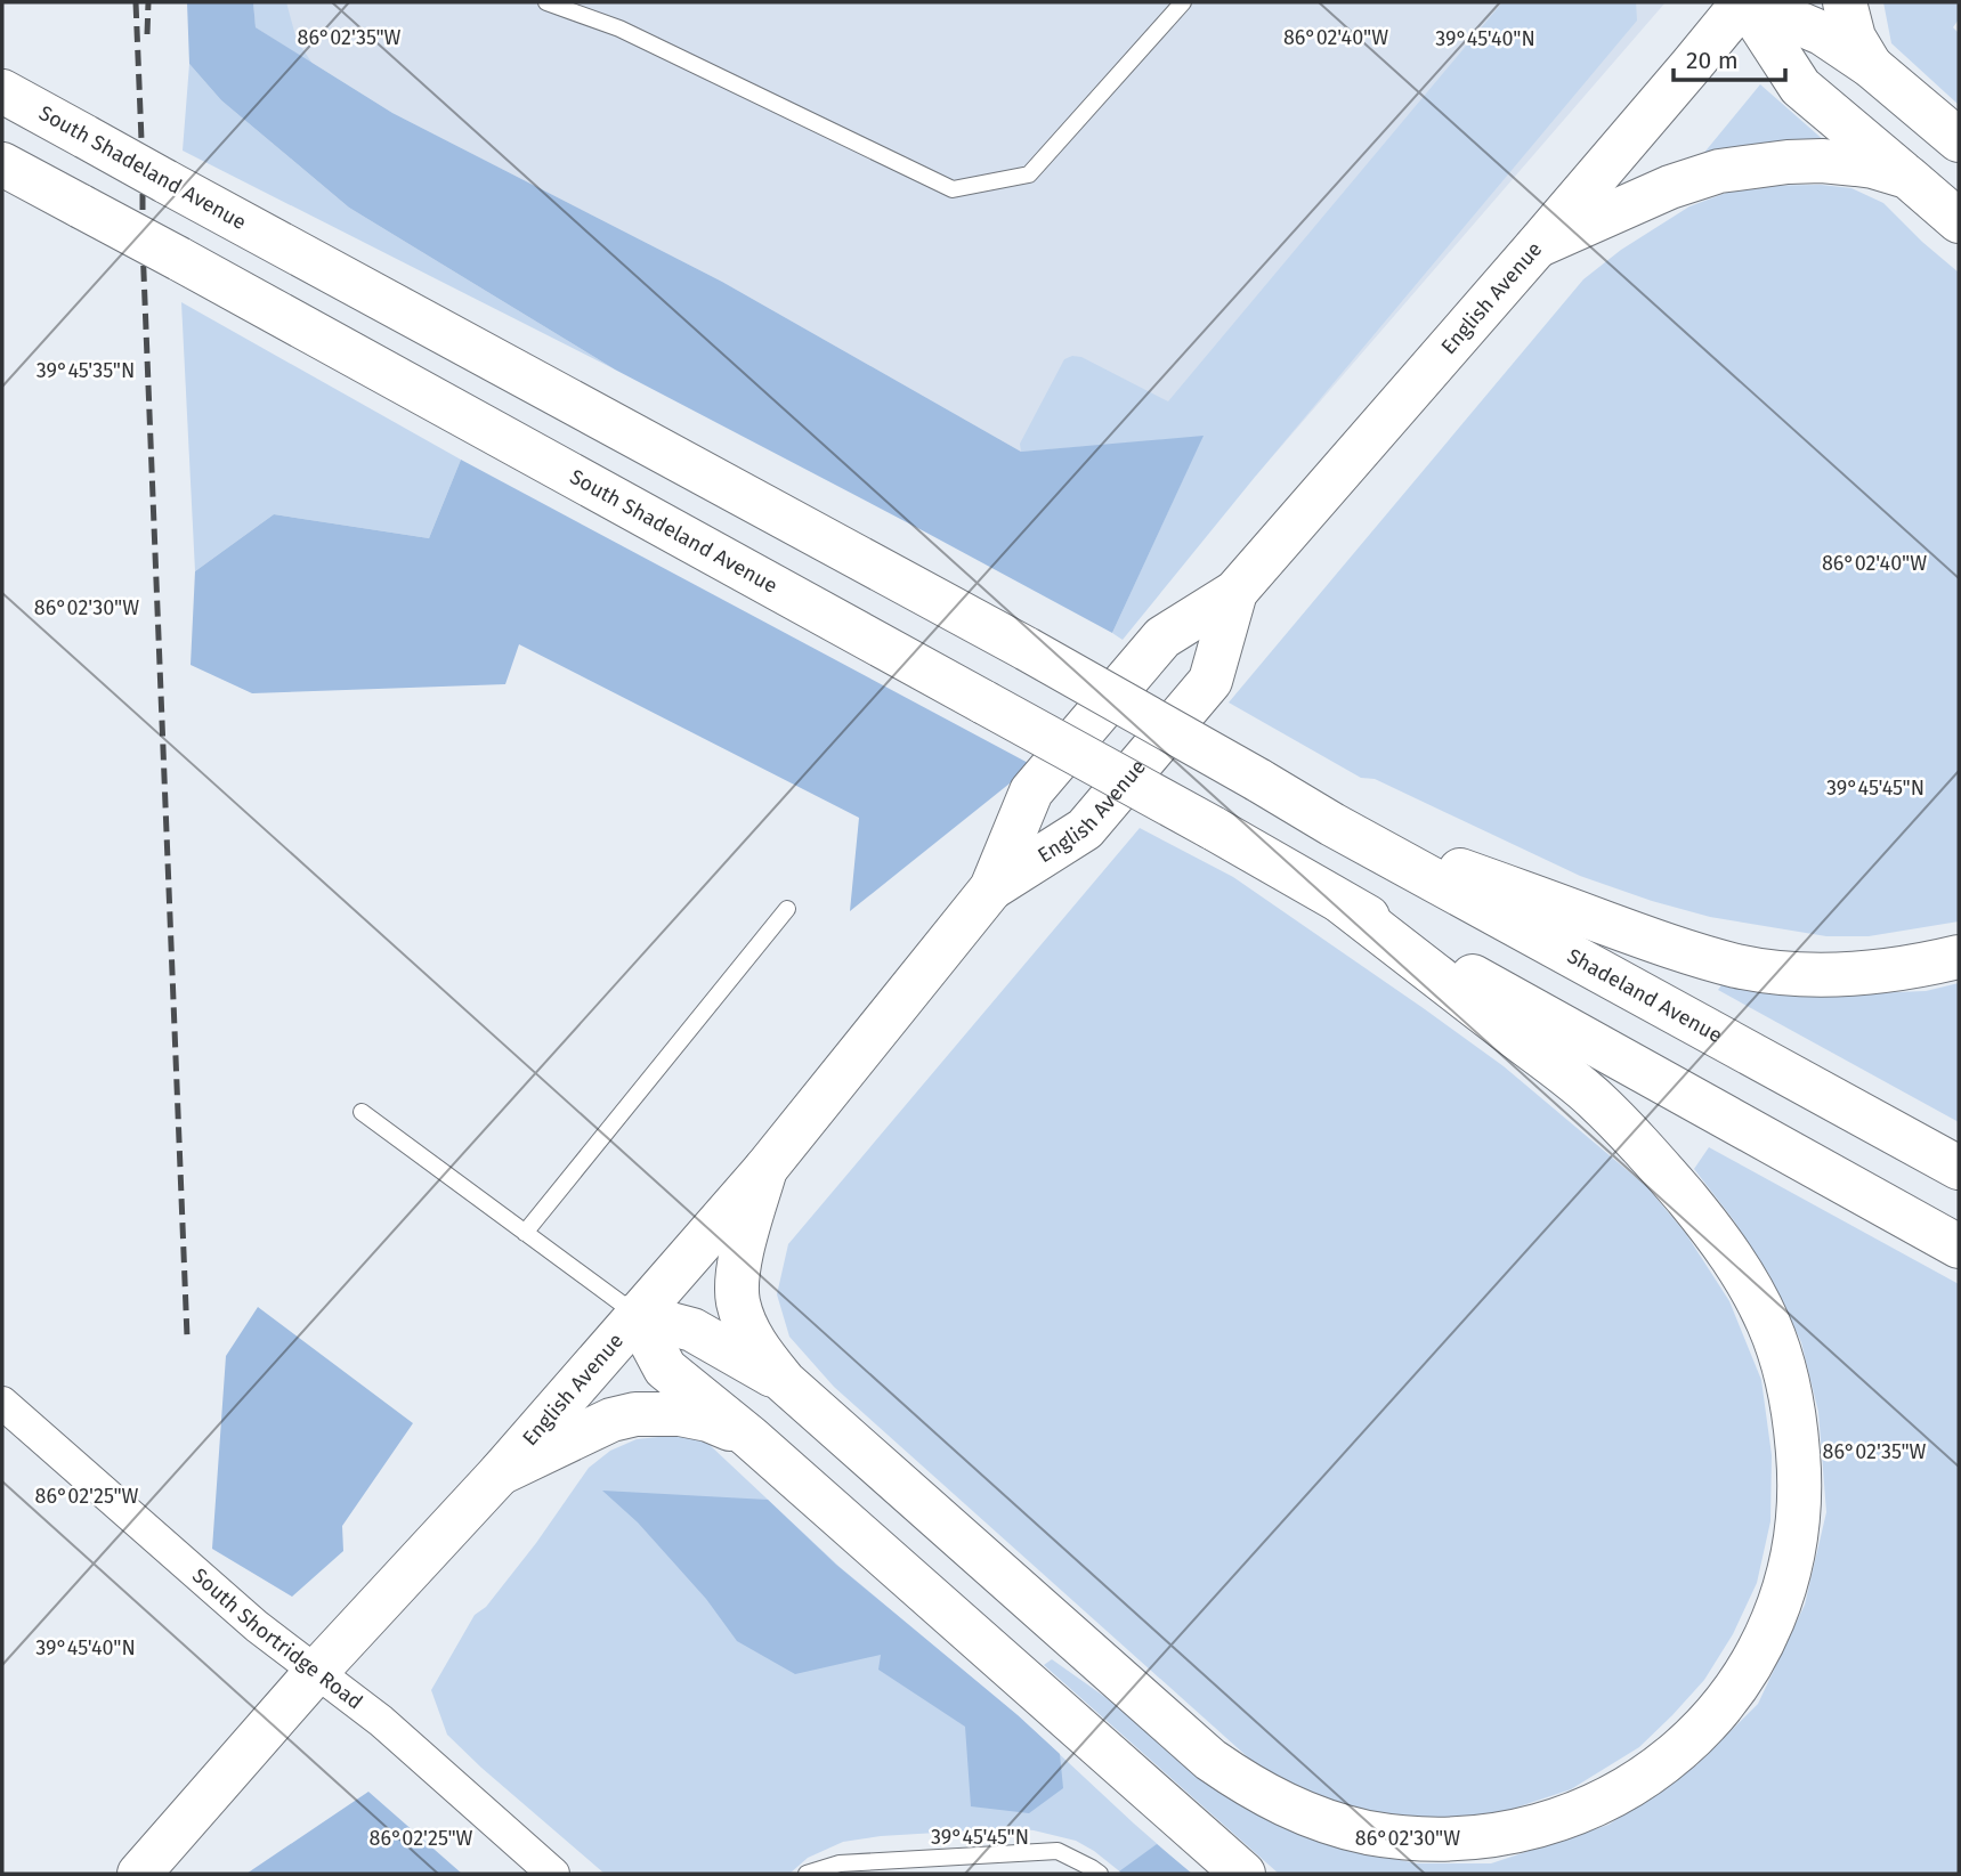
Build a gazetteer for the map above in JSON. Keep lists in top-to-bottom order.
{
  "streets": {
    "main road": ["South Shadeland Avenue", "English Avenue", "Shadeland Avenue"],
    "street": ["South Shortridge Road"]
  },
  "crossings": [
    ["South Shadeland Avenue", "Shadeland Avenue"],
    ["English Avenue", "South Shortridge Road"]
  ],
  "scale_bar": "20 m",
  "coordinates": [
    "86°02'35\"W",
    "86°02'40\"W",
    "39°45'40\"N",
    "39°45'35\"N",
    "86°02'30\"W",
    "39°45'45\"N",
    "86°02'25\"W"
  ]
}
